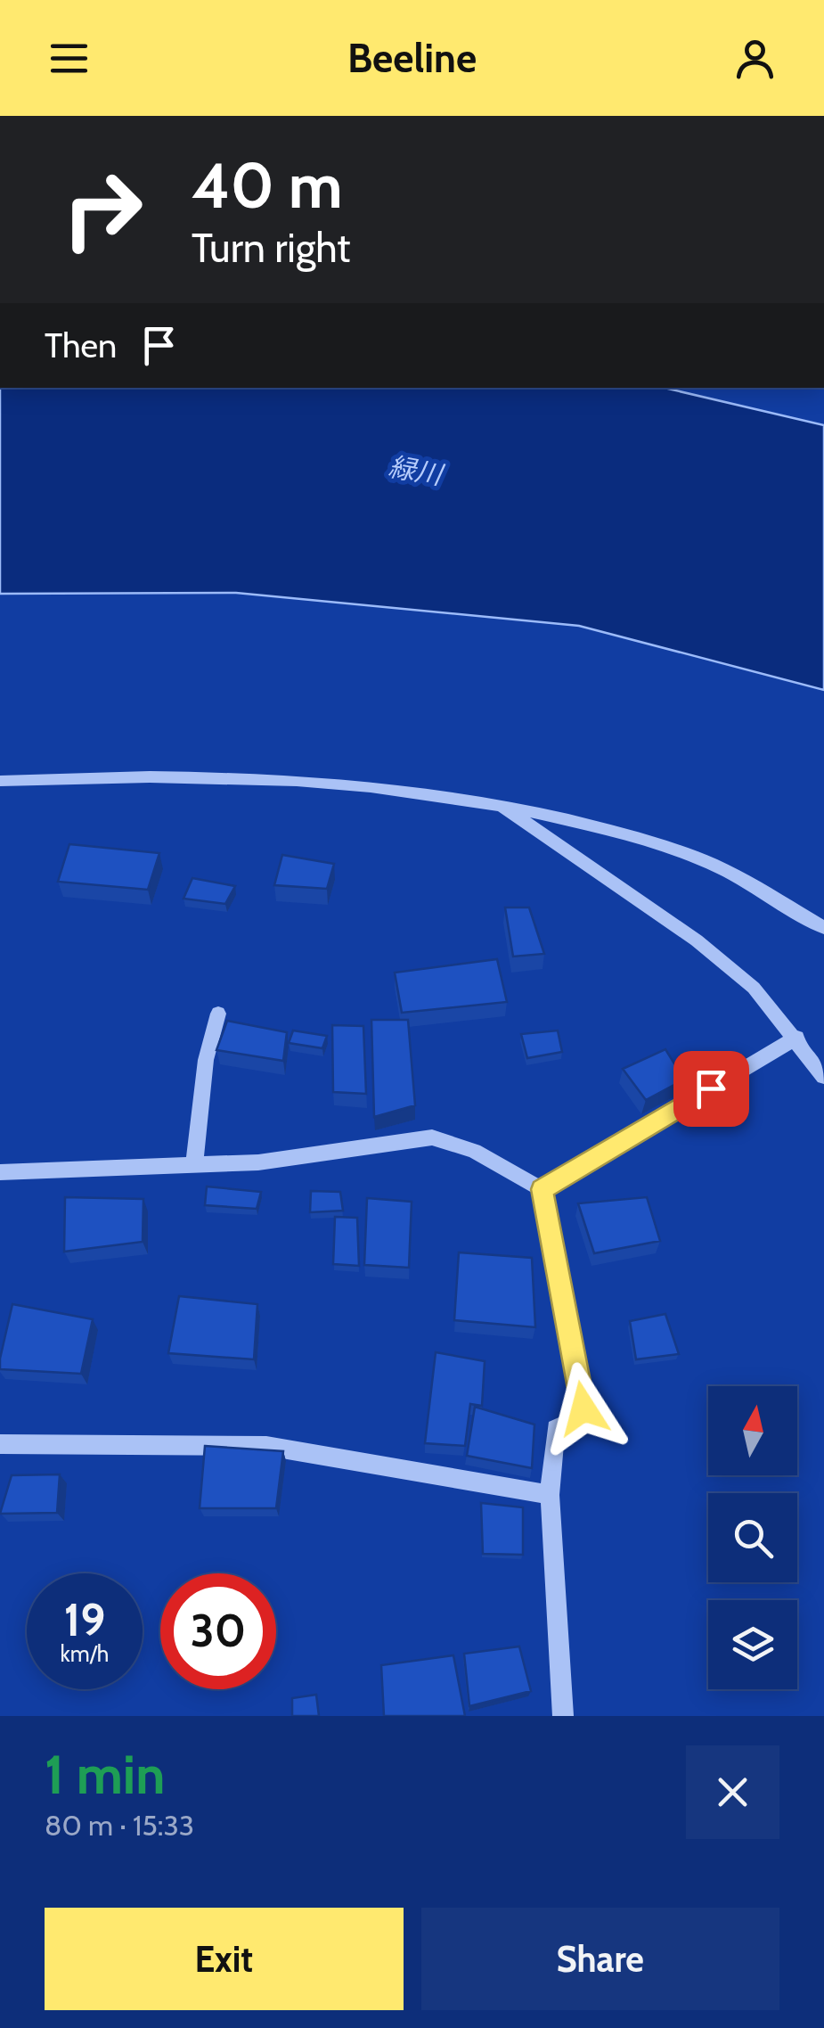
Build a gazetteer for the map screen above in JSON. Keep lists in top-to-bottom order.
{
  "water": ["緑川"],
  "north": "top",
  "page": {
    "header": "Beeline",
    "turn": ["40 m", "Turn right"],
    "then": "Then",
    "speed": "19 km/h",
    "limit": "30",
    "heading": ["1 min", "80 m · 15:33"],
    "buttons": ["Exit", "Share"]
  }
}
